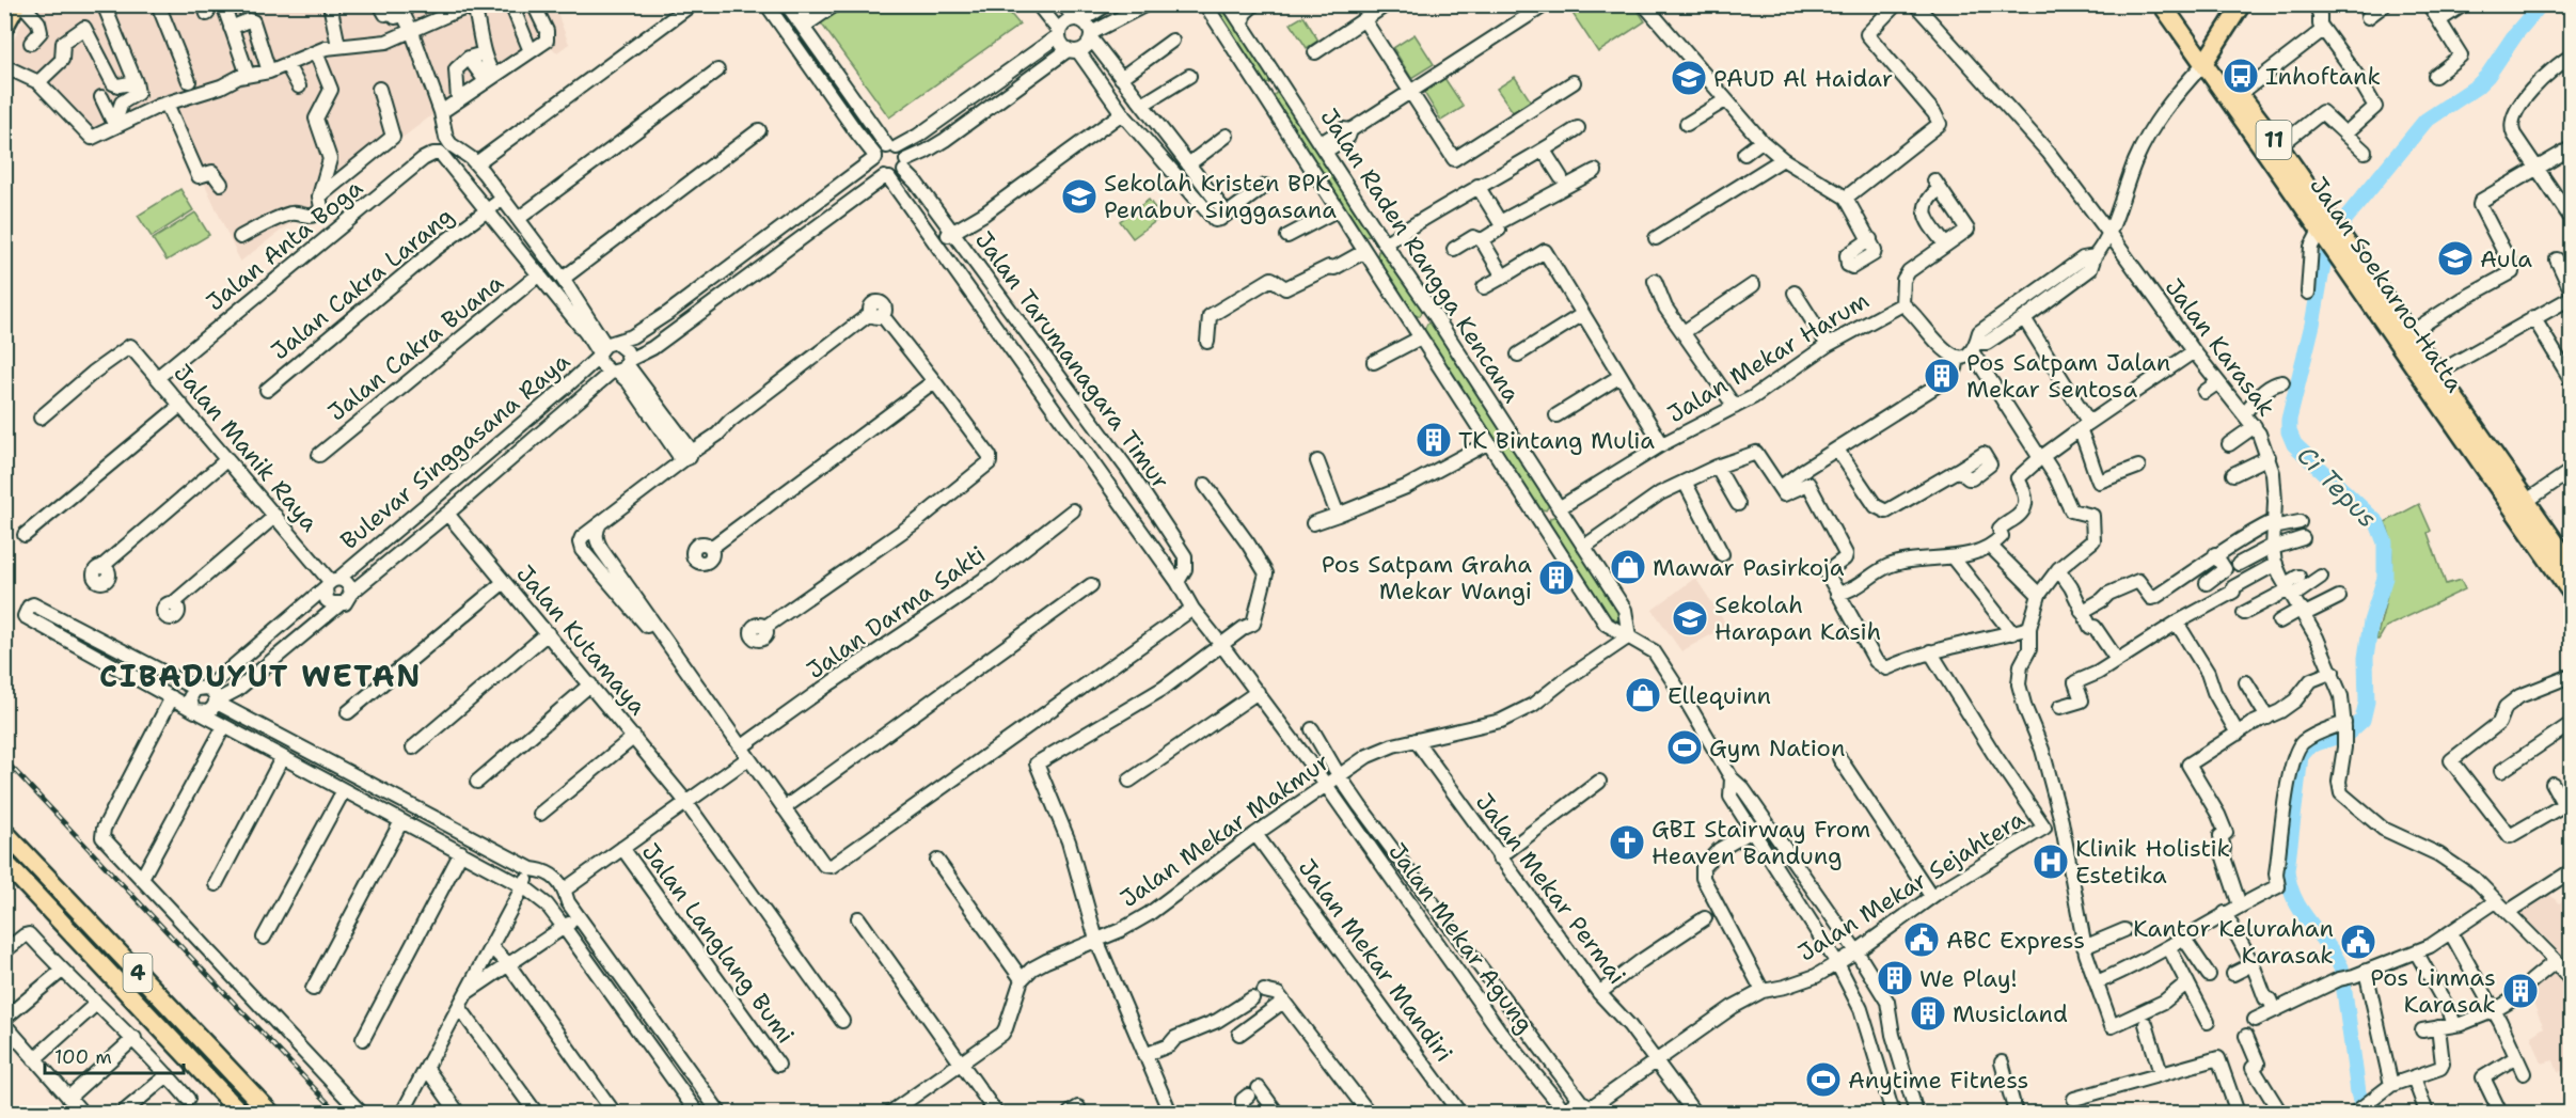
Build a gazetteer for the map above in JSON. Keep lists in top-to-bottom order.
{
  "streets": {
    "highway": ["11", "Jalan Soekarno-Hatta", "4"],
    "street": [
      "Jalan Anta Boga",
      "Jalan Raden Rangga Kencana",
      "Jalan Cakra Larang",
      "Jalan Cakra Buana",
      "Jalan Karasak",
      "Jalan Mekar Harum",
      "Jalan Tarumanagara Timur",
      "Jalan Manik Raya",
      "Bulevar Singgasana Raya",
      "Jalan Darma Sakti",
      "Jalan Kutamaya",
      "Jalan Mekar Makmur",
      "Jalan Mekar Sejahtera",
      "Jalan Mekar Permai",
      "Jalan Mekar Agung",
      "Jalan Langlang Bumi",
      "Jalan Mekar Mandiri"
    ]
  },
  "crossings": [
    ["Jalan Anta Boga", "Jalan Manik Raya"],
    ["Jalan Raden Rangga Kencana", "Jalan Mekar Harum"],
    ["Jalan Raden Rangga Kencana", "Jalan Mekar Makmur"],
    ["Jalan Tarumanagara Timur", "Bulevar Singgasana Raya"],
    ["Jalan Tarumanagara Timur", "Jalan Mekar Agung"],
    ["Jalan Manik Raya", "Bulevar Singgasana Raya"],
    ["Bulevar Singgasana Raya", "Jalan Kutamaya"],
    ["Jalan Darma Sakti", "Jalan Kutamaya"],
    ["Jalan Mekar Makmur", "Jalan Mekar Permai"],
    ["Jalan Mekar Makmur", "Jalan Mekar Agung"],
    ["Jalan Mekar Makmur", "Jalan Mekar Mandiri"],
    ["Jalan Mekar Sejahtera", "Jalan Mekar Permai"],
    ["Jalan Mekar Sejahtera", "Jalan Mekar Agung"]
  ],
  "districts": ["CIBADUYUT WETAN"],
  "water": ["Ci Tepus"],
  "places": {
    "bus stop": ["Inhoftank"],
    "school or university": [
      "PAUD Al Haidar",
      "Sekolah Kristen BPK Penabur Singgasana",
      "Aula",
      "Sekolah Harapan Kasih"
    ],
    "building": [
      "Pos Satpam Jalan Mekar Sentosa",
      "TK Bintang Mulia",
      "Pos Satpam Graha Mekar Wangi",
      "We Play!",
      "Pos Linmas Karasak",
      "Musicland"
    ],
    "shop": ["Mawar Pasirkoja", "Ellequinn"],
    "sports": ["Gym Nation", "Anytime Fitness"],
    "church": ["GBI Stairway From Heaven Bandung"],
    "hospital": ["Klinik Holistik Estetika"],
    "public building": ["ABC Express", "Kantor Kelurahan Karasak"]
  },
  "scale_bar": "100 m"
}
